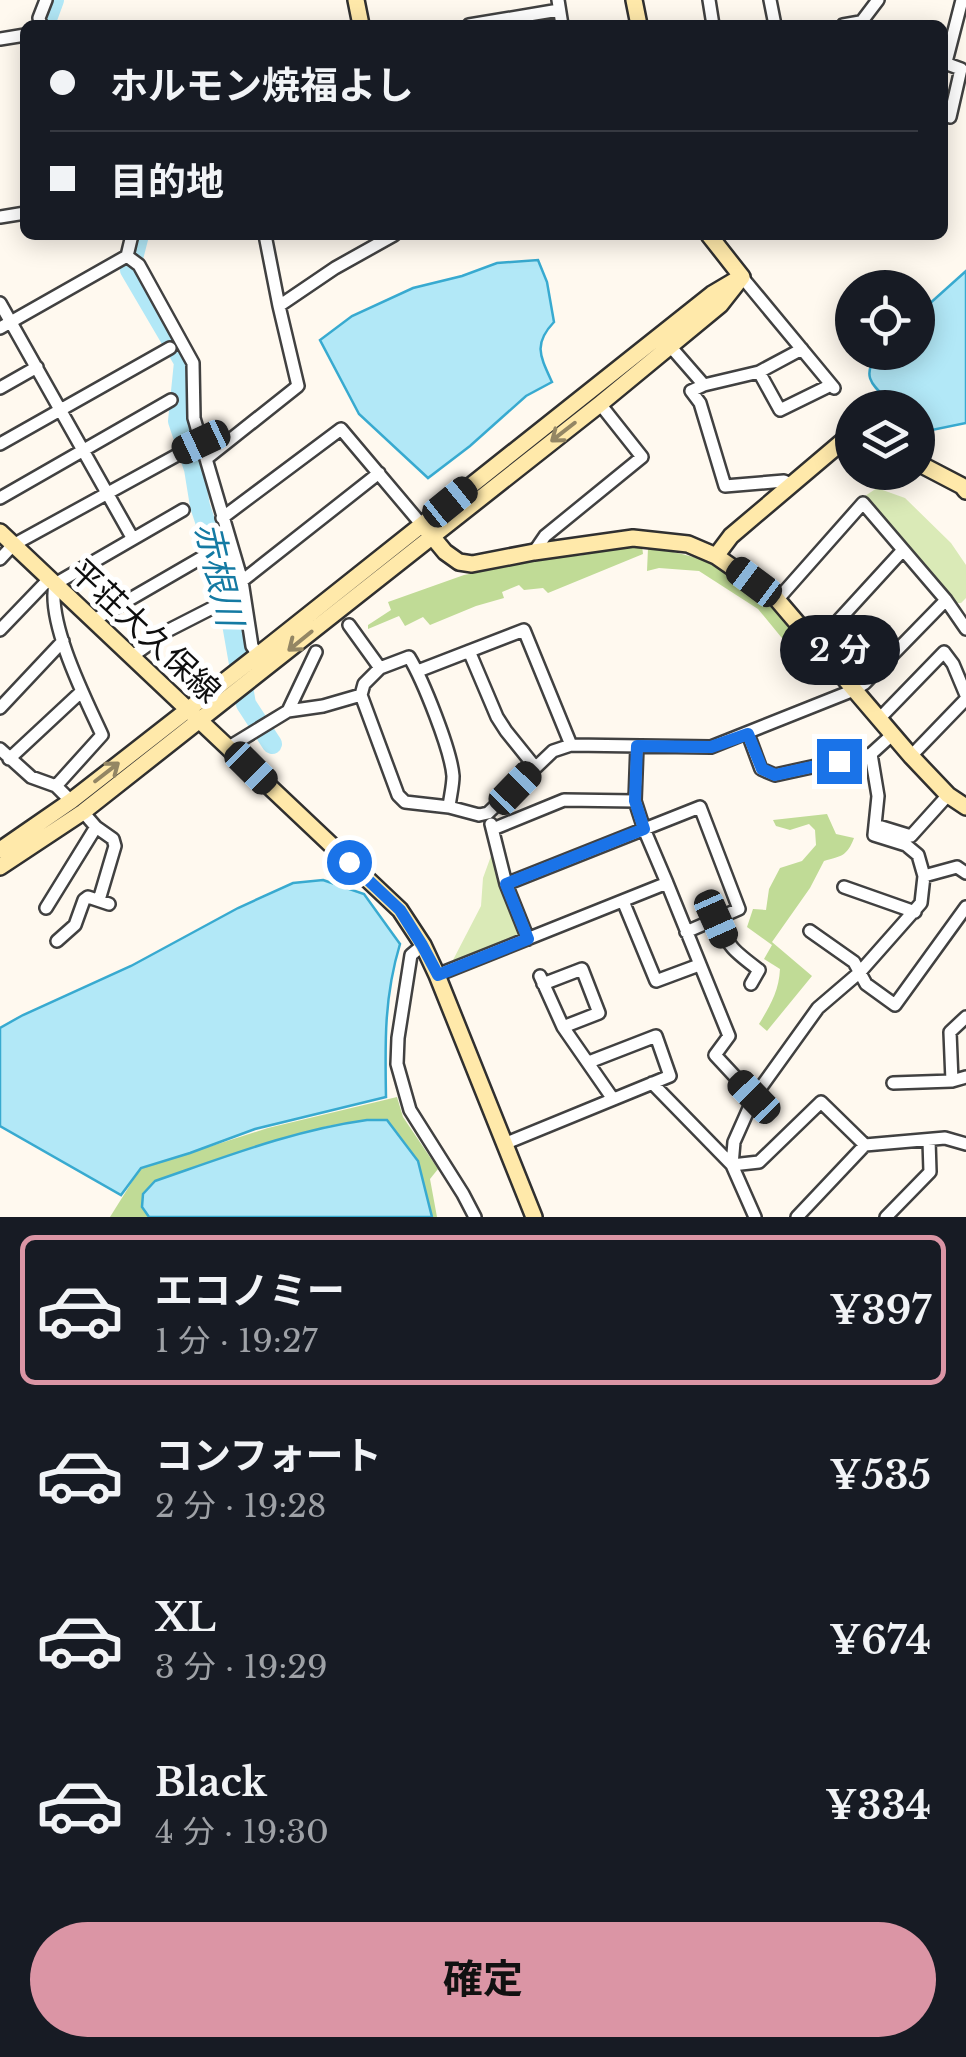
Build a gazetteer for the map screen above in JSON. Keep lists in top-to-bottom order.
{
  "streets": {
    "street": ["平荘大久保線"]
  },
  "water": ["赤根川"],
  "page": {
    "banner": ["ホルモン焼福よし", "目的地"],
    "bubble": "2 分",
    "list": [
      {
        "name": "エコノミー",
        "note": "1 分 · 19:27",
        "value": "¥397"
      },
      {
        "name": "コンフォート",
        "note": "2 分 · 19:28",
        "value": "¥535"
      },
      {
        "name": "XL",
        "note": "3 分 · 19:29",
        "value": "¥674"
      },
      {
        "name": "Black",
        "note": "4 分 · 19:30",
        "value": "¥334"
      }
    ],
    "buttons": "確定"
  }
}
